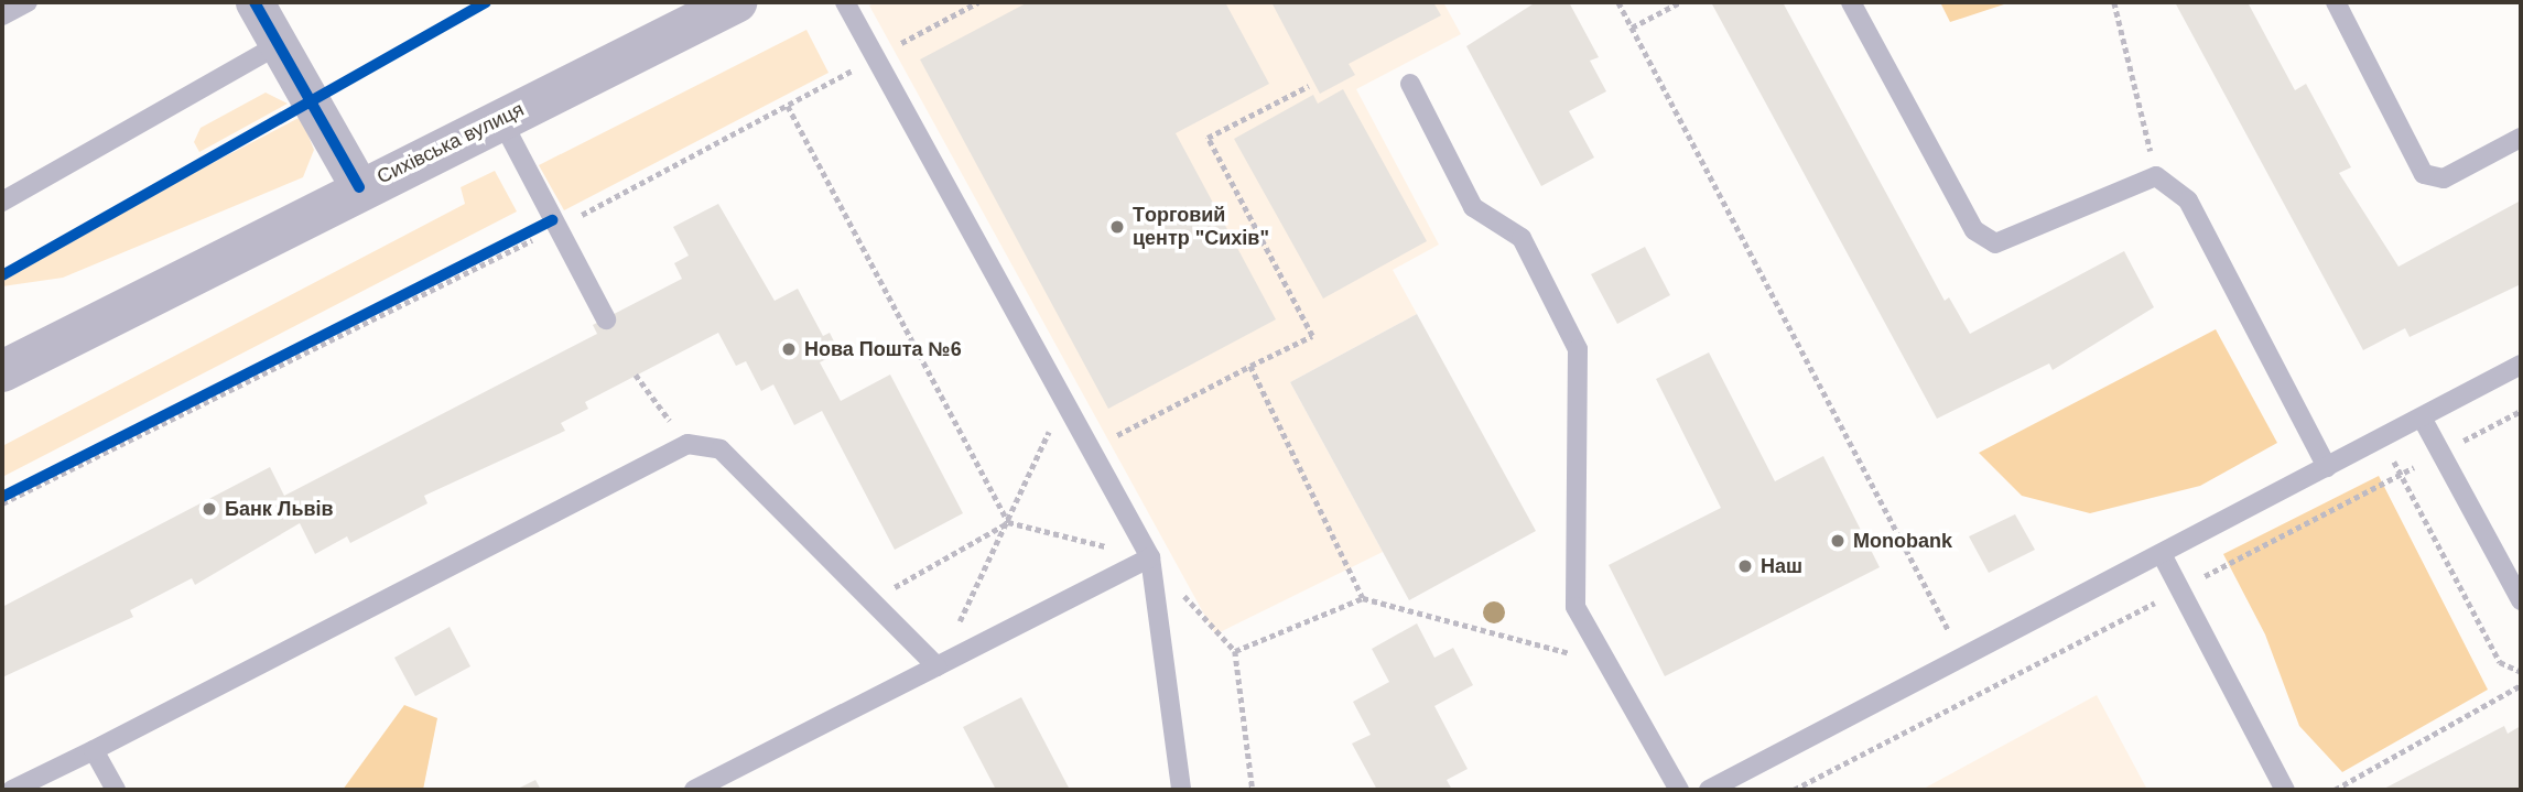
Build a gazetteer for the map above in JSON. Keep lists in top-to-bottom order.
{
  "streets": {
    "main road": ["Сихівська вулиця"]
  },
  "places": [
    "Tорговий центр \"Сихів\"",
    "Нова Пошта №6",
    "Банк Львів",
    "Monobank",
    "Наш"
  ]
}
